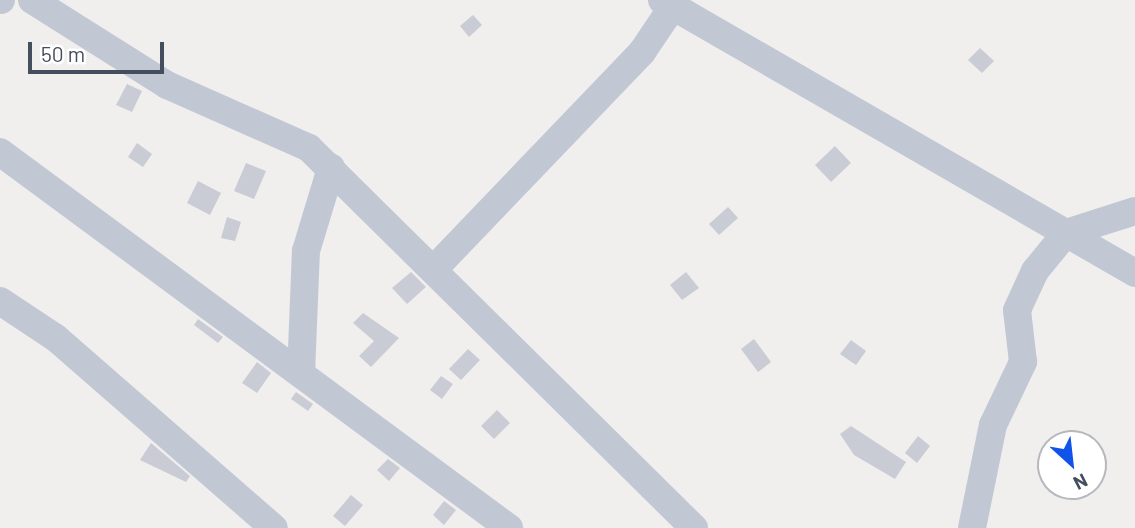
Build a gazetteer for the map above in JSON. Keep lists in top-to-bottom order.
{
  "scale_bar": "50 m",
  "north": "bottom right"
}
